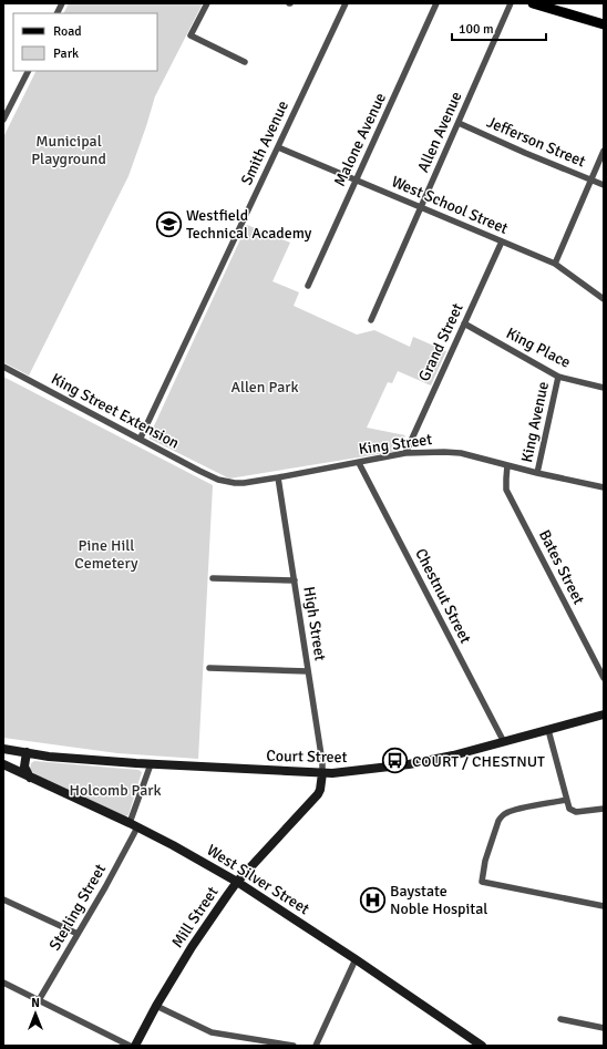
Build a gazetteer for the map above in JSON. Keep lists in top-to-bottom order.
{
  "streets": {
    "main road": ["Court Street", "West Silver Street", "Mill Street"],
    "street": [
      "Allen Avenue",
      "Malone Avenue",
      "Jefferson Street",
      "Smith Avenue",
      "West School Street",
      "Grand Street",
      "King Place",
      "King Street Extension",
      "King Avenue",
      "King Street",
      "Bates Street",
      "Chestnut Street",
      "High Street",
      "Sterling Street"
    ]
  },
  "crossings": [
    ["Allen Avenue", "Jefferson Street"],
    ["Allen Avenue", "West School Street"],
    ["Malone Avenue", "West School Street"],
    ["Smith Avenue", "West School Street"],
    ["Smith Avenue", "King Street Extension"],
    ["West School Street", "Grand Street"],
    ["Grand Street", "King Place"],
    ["Grand Street", "King Street"],
    ["King Place", "King Avenue"],
    ["King Street Extension", "King Street"],
    ["King Avenue", "King Street"],
    ["King Street", "Bates Street"],
    ["King Street", "Chestnut Street"],
    ["King Street", "High Street"],
    ["Chestnut Street", "Court Street"],
    ["High Street", "Court Street"],
    ["High Street", "Mill Street"],
    ["Court Street", "Sterling Street"],
    ["Court Street", "Mill Street"],
    ["West Silver Street", "Sterling Street"],
    ["West Silver Street", "Mill Street"]
  ],
  "parks": [
    "Municipal Playground",
    "Allen Park",
    "Pine Hill Cemetery",
    "Holcomb Park"
  ],
  "places": {
    "school or university": ["Westfield Technical Academy"],
    "bus stop": ["COURT / CHESTNUT"],
    "hospital": ["Baystate Noble Hospital"]
  },
  "legend": ["Road", "Park"],
  "scale_bar": "100 m",
  "north": "top"
}
